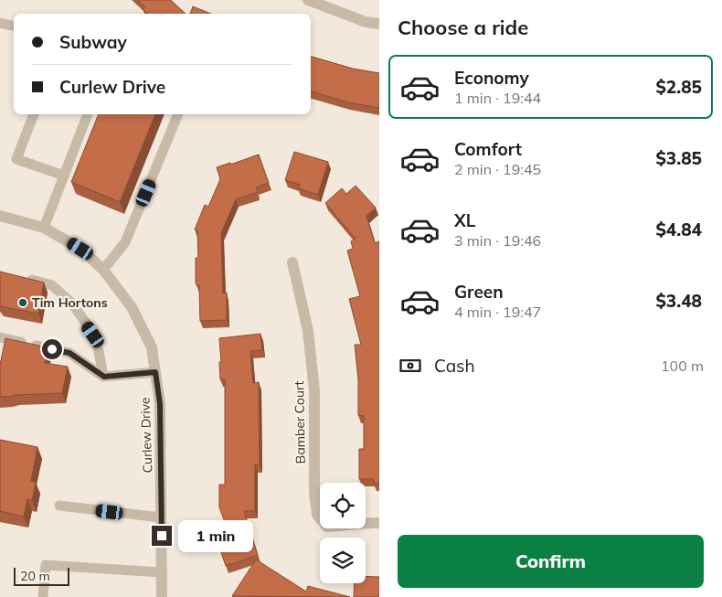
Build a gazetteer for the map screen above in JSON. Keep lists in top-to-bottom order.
{
  "streets": {
    "street": ["Bamber Court", "Curlew Drive"]
  },
  "places": ["Tim Hortons"],
  "scale_bar": "20 m",
  "page": {
    "heading": "Choose a ride",
    "banner": ["Subway", "Curlew Drive"],
    "list": [
      {
        "name": "Economy",
        "note": "1 min · 19:44",
        "value": "$2.85"
      },
      {
        "name": "Comfort",
        "note": "2 min · 19:45",
        "value": "$3.85"
      },
      {
        "name": "XL",
        "note": "3 min · 19:46",
        "value": "$4.84"
      },
      {
        "name": "Green",
        "note": "4 min · 19:47",
        "value": "$3.48"
      }
    ],
    "pay": ["Cash", "100 m"],
    "bubble": "1 min",
    "buttons": "Confirm",
    "scale": "20 m"
  }
}
